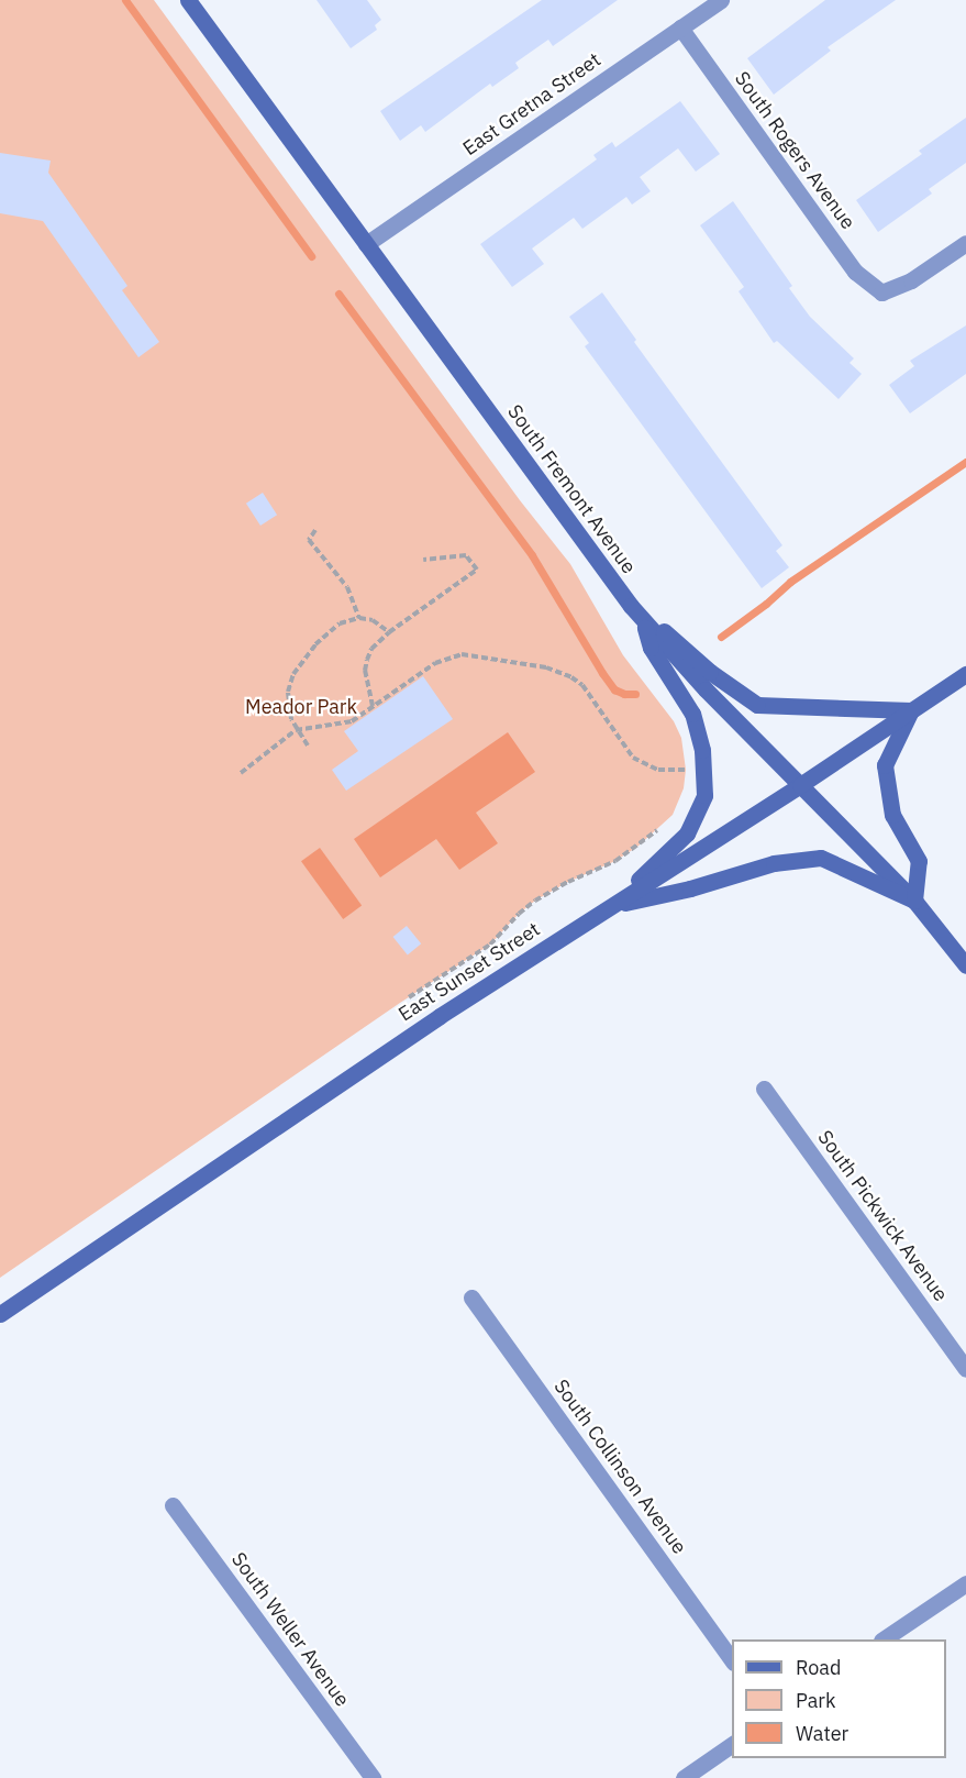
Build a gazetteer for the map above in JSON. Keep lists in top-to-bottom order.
{
  "streets": {
    "main road": ["South Fremont Avenue", "East Sunset Street"],
    "street": [
      "East Gretna Street",
      "South Rogers Avenue",
      "South Pickwick Avenue",
      "South Collinson Avenue",
      "South Weller Avenue"
    ]
  },
  "crossings": [
    ["East Gretna Street", "South Rogers Avenue"],
    ["East Gretna Street", "South Fremont Avenue"],
    ["South Fremont Avenue", "East Sunset Street"]
  ],
  "parks": ["Meador Park"],
  "legend": ["Road", "Park", "Water"]
}
